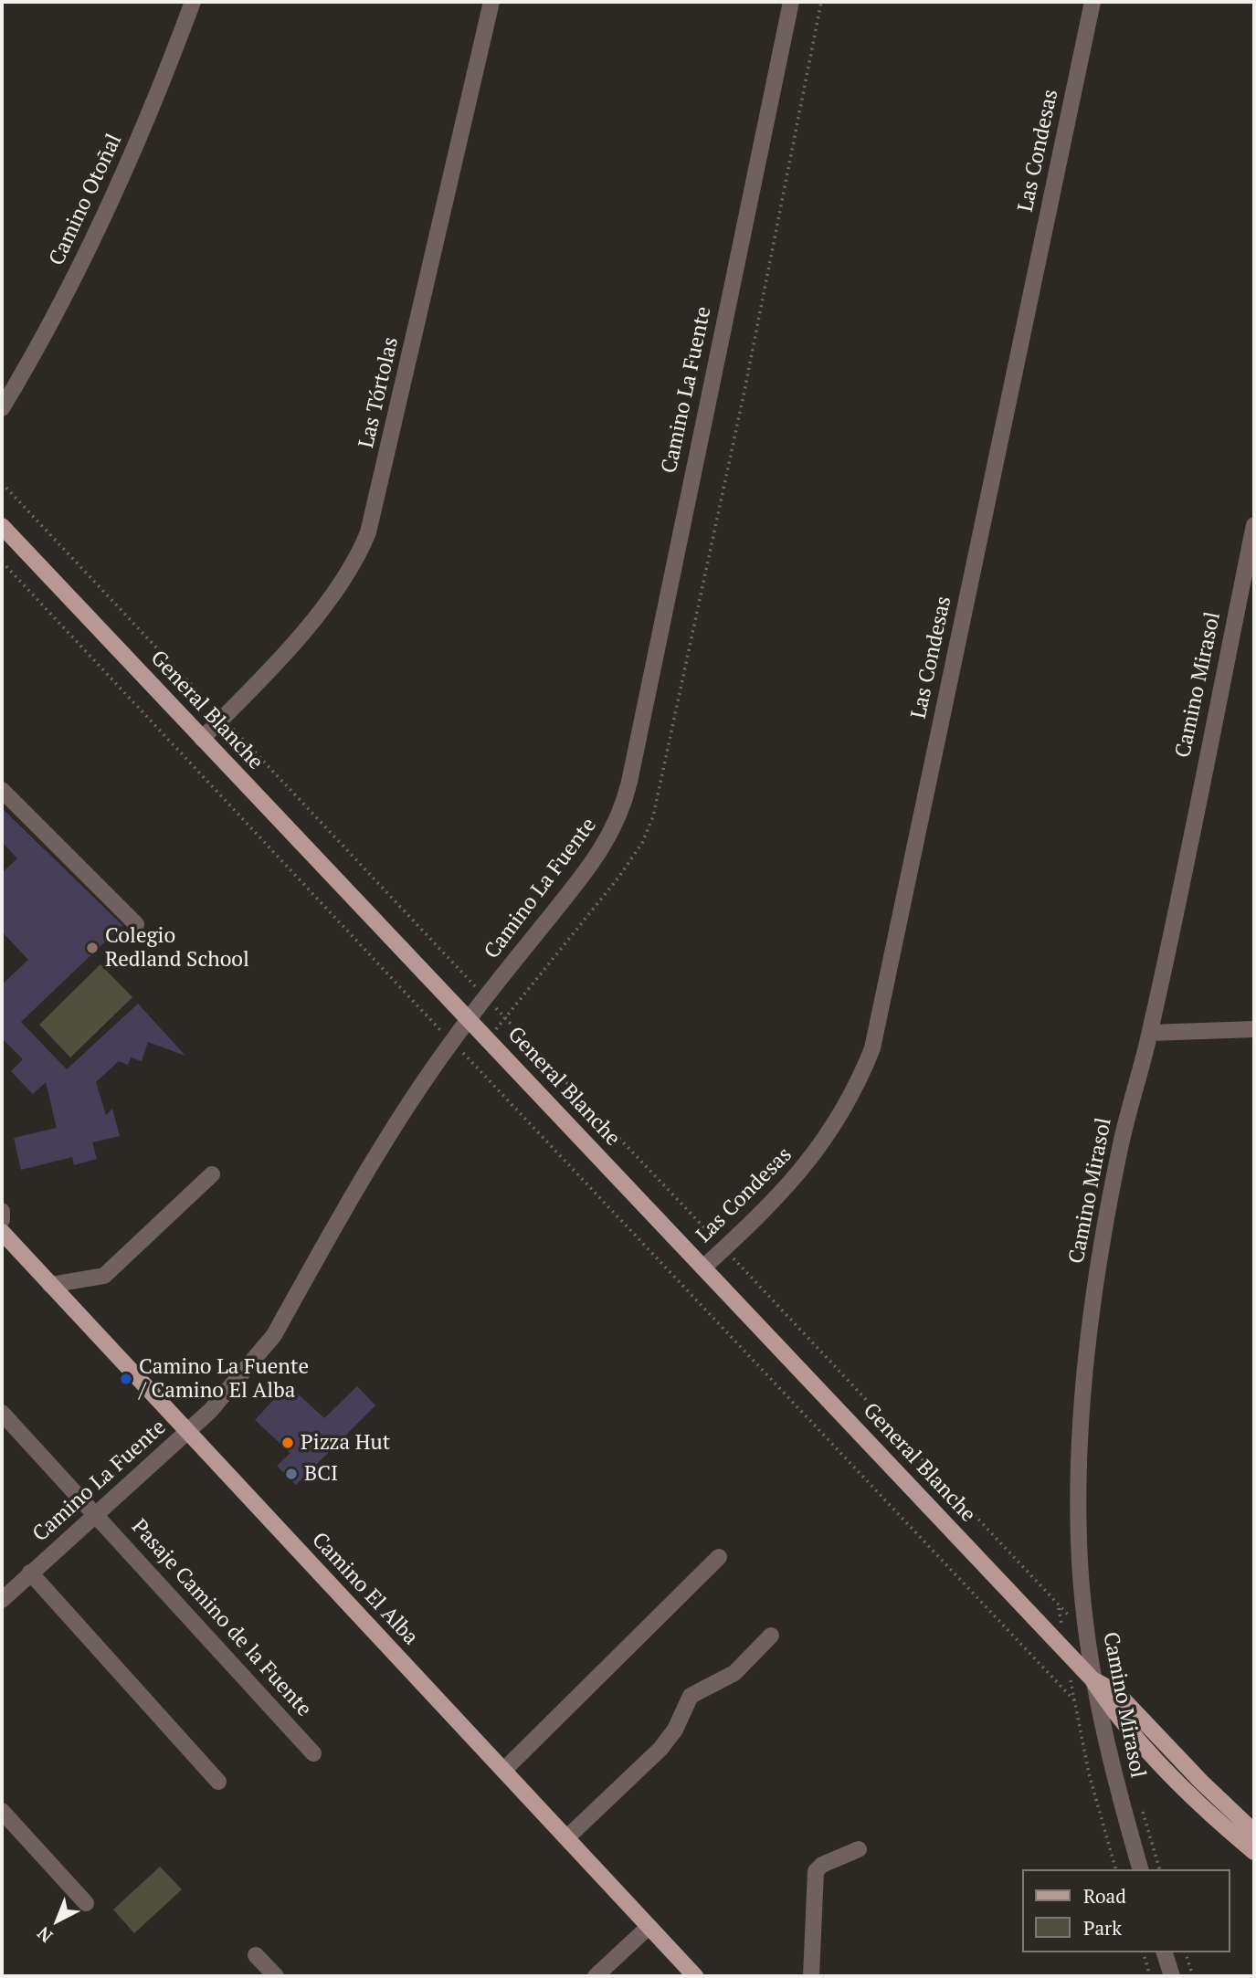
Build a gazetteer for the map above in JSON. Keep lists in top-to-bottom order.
{
  "streets": {
    "main road": ["General Blanche", "Camino El Alba"],
    "street": [
      "Las Condesas",
      "Camino Otoñal",
      "Camino La Fuente",
      "Las Tórtolas",
      "Camino Mirasol",
      "Pasaje Camino de la Fuente"
    ]
  },
  "crossings": [
    ["Las Condesas", "General Blanche"],
    ["Camino La Fuente", "General Blanche"],
    ["Camino La Fuente", "Camino El Alba"],
    ["Camino La Fuente", "Pasaje Camino de la Fuente"],
    ["Las Tórtolas", "General Blanche"],
    ["Camino Mirasol", "General Blanche"]
  ],
  "places": [
    "Colegio Redland School",
    "Camino La Fuente / Camino El Alba",
    "Pizza Hut",
    "BCI"
  ],
  "legend": ["Road", "Park"],
  "north": "bottom left"
}
